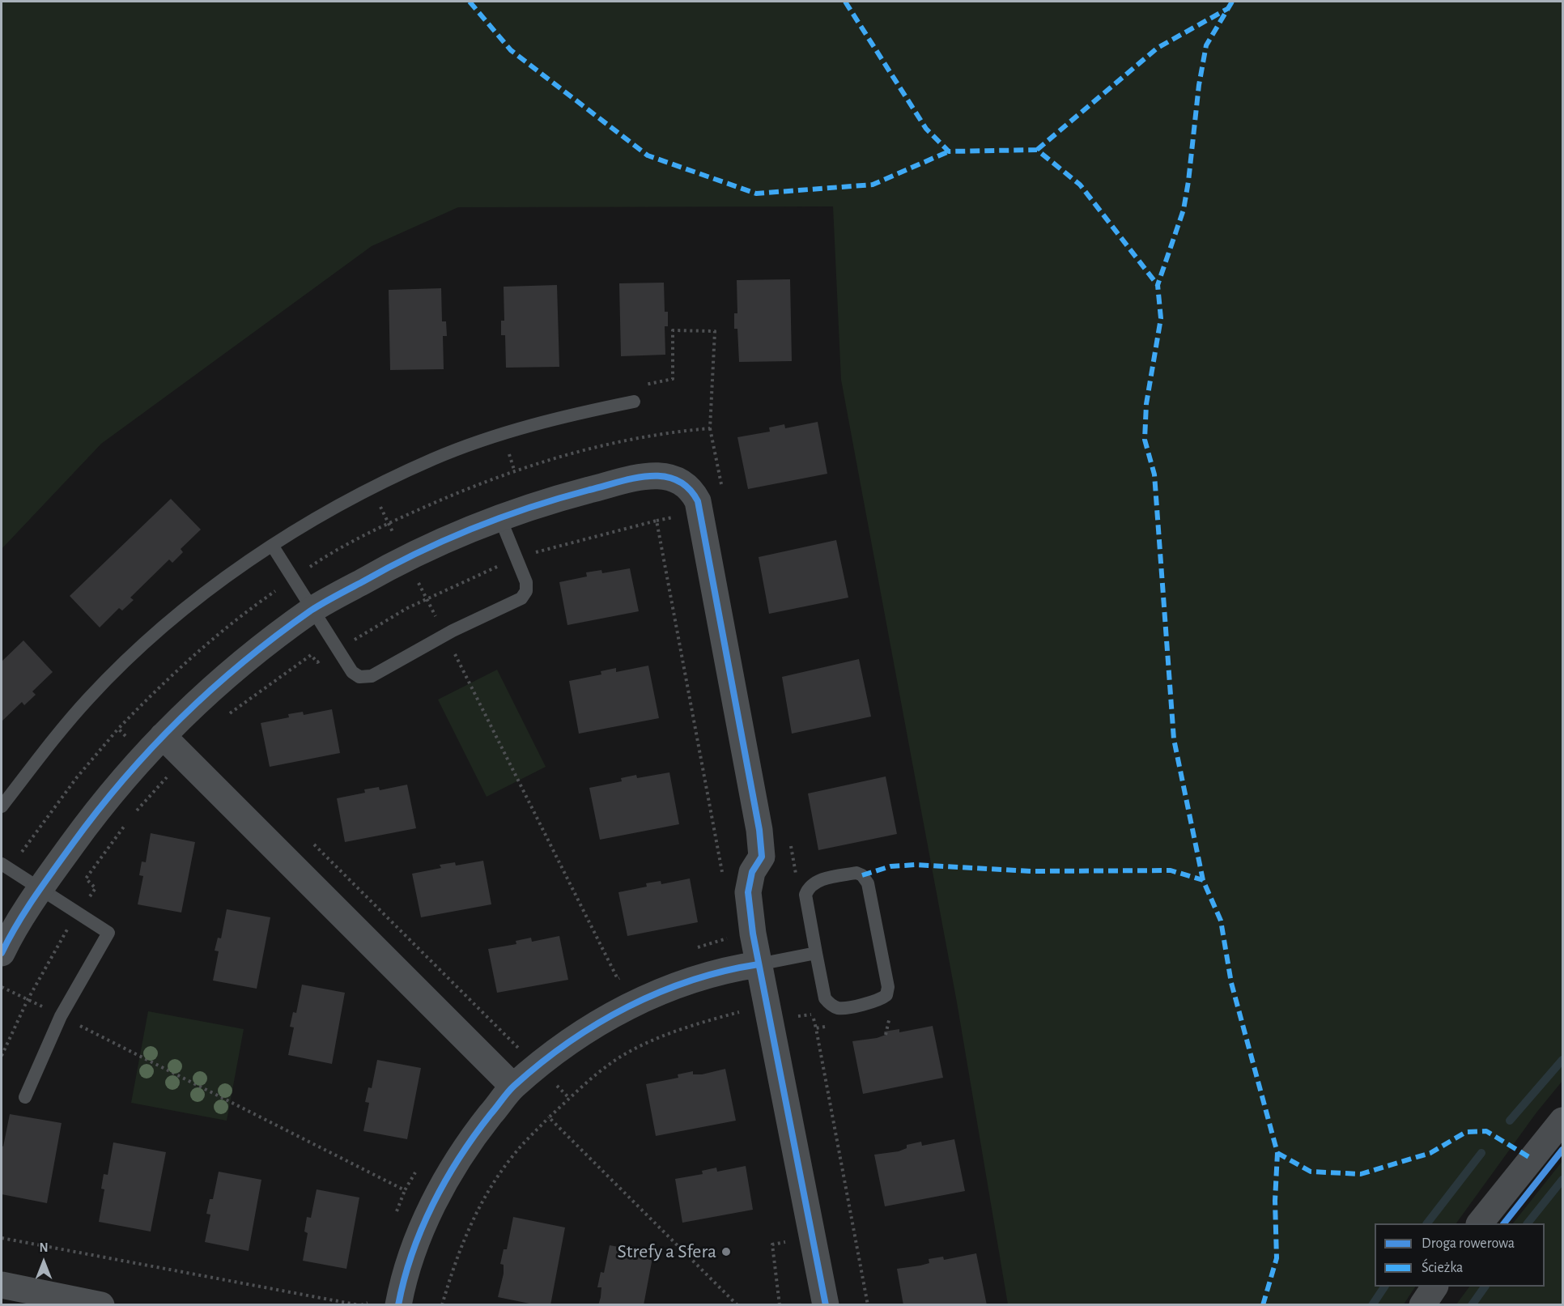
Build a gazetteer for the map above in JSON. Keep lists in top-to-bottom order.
{
  "places": ["Strefy a Sfera"],
  "legend": ["Droga rowerowa", "Ścieżka"],
  "north": "top"
}
